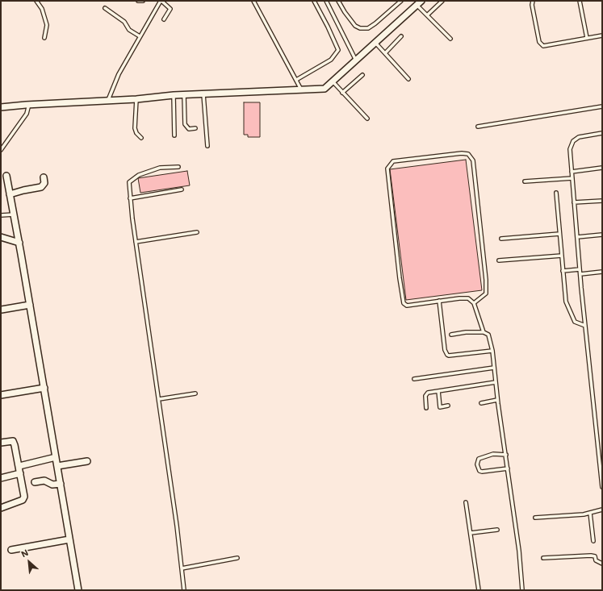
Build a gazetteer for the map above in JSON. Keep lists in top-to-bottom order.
{
  "north": "top left"
}
